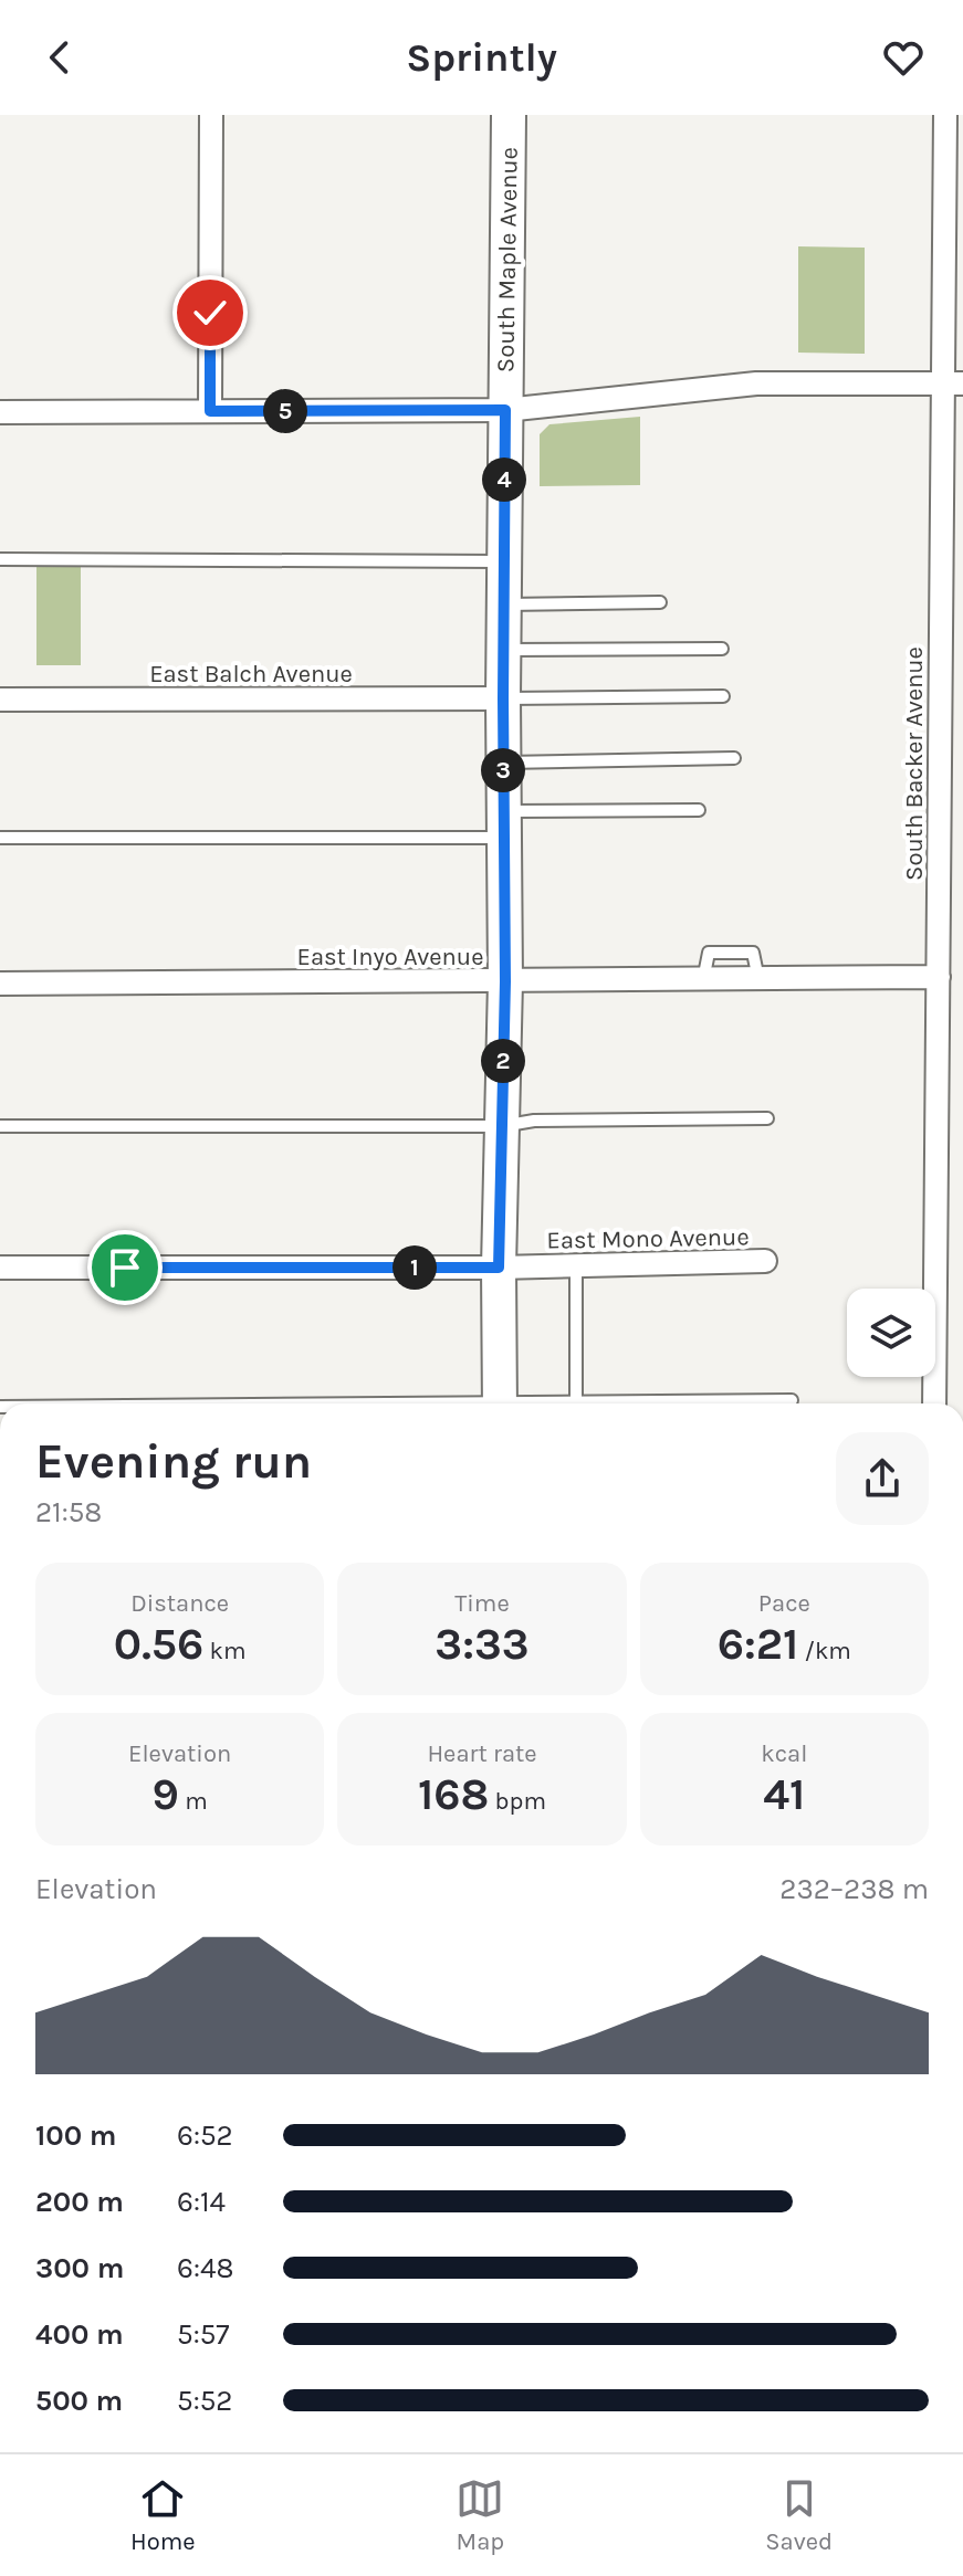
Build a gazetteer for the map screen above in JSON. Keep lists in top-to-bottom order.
{
  "streets": {
    "main road": ["South Maple Avenue"],
    "street": [
      "East Balch Avenue",
      "South Backer Avenue",
      "East Inyo Avenue",
      "East Mono Avenue"
    ]
  },
  "crossings": [
    ["South Maple Avenue", "East Balch Avenue"],
    ["South Maple Avenue", "East Inyo Avenue"],
    ["South Maple Avenue", "East Mono Avenue"],
    ["South Backer Avenue", "East Inyo Avenue"]
  ],
  "page": {
    "header": "Sprintly",
    "pins": [
      "5",
      "4",
      "3",
      "2",
      "1"
    ],
    "heading": ["Evening run", "21:58"],
    "stats": [
      ["Distance", "0.56 km"],
      ["Time", "3:33"],
      ["Pace", "6:21 /km"],
      ["Elevation", "9 m"],
      ["Heart rate", "168 bpm"],
      ["kcal", "41"]
    ],
    "chart": ["Elevation", "232–238 m"],
    "list": [
      {
        "name": "100 m",
        "note": "6:52"
      },
      {
        "name": "200 m",
        "note": "6:14"
      },
      {
        "name": "300 m",
        "note": "6:48"
      },
      {
        "name": "400 m",
        "note": "5:57"
      },
      {
        "name": "500 m",
        "note": "5:52"
      }
    ],
    "tabs": ["Home", "Map", "Saved"]
  }
}
